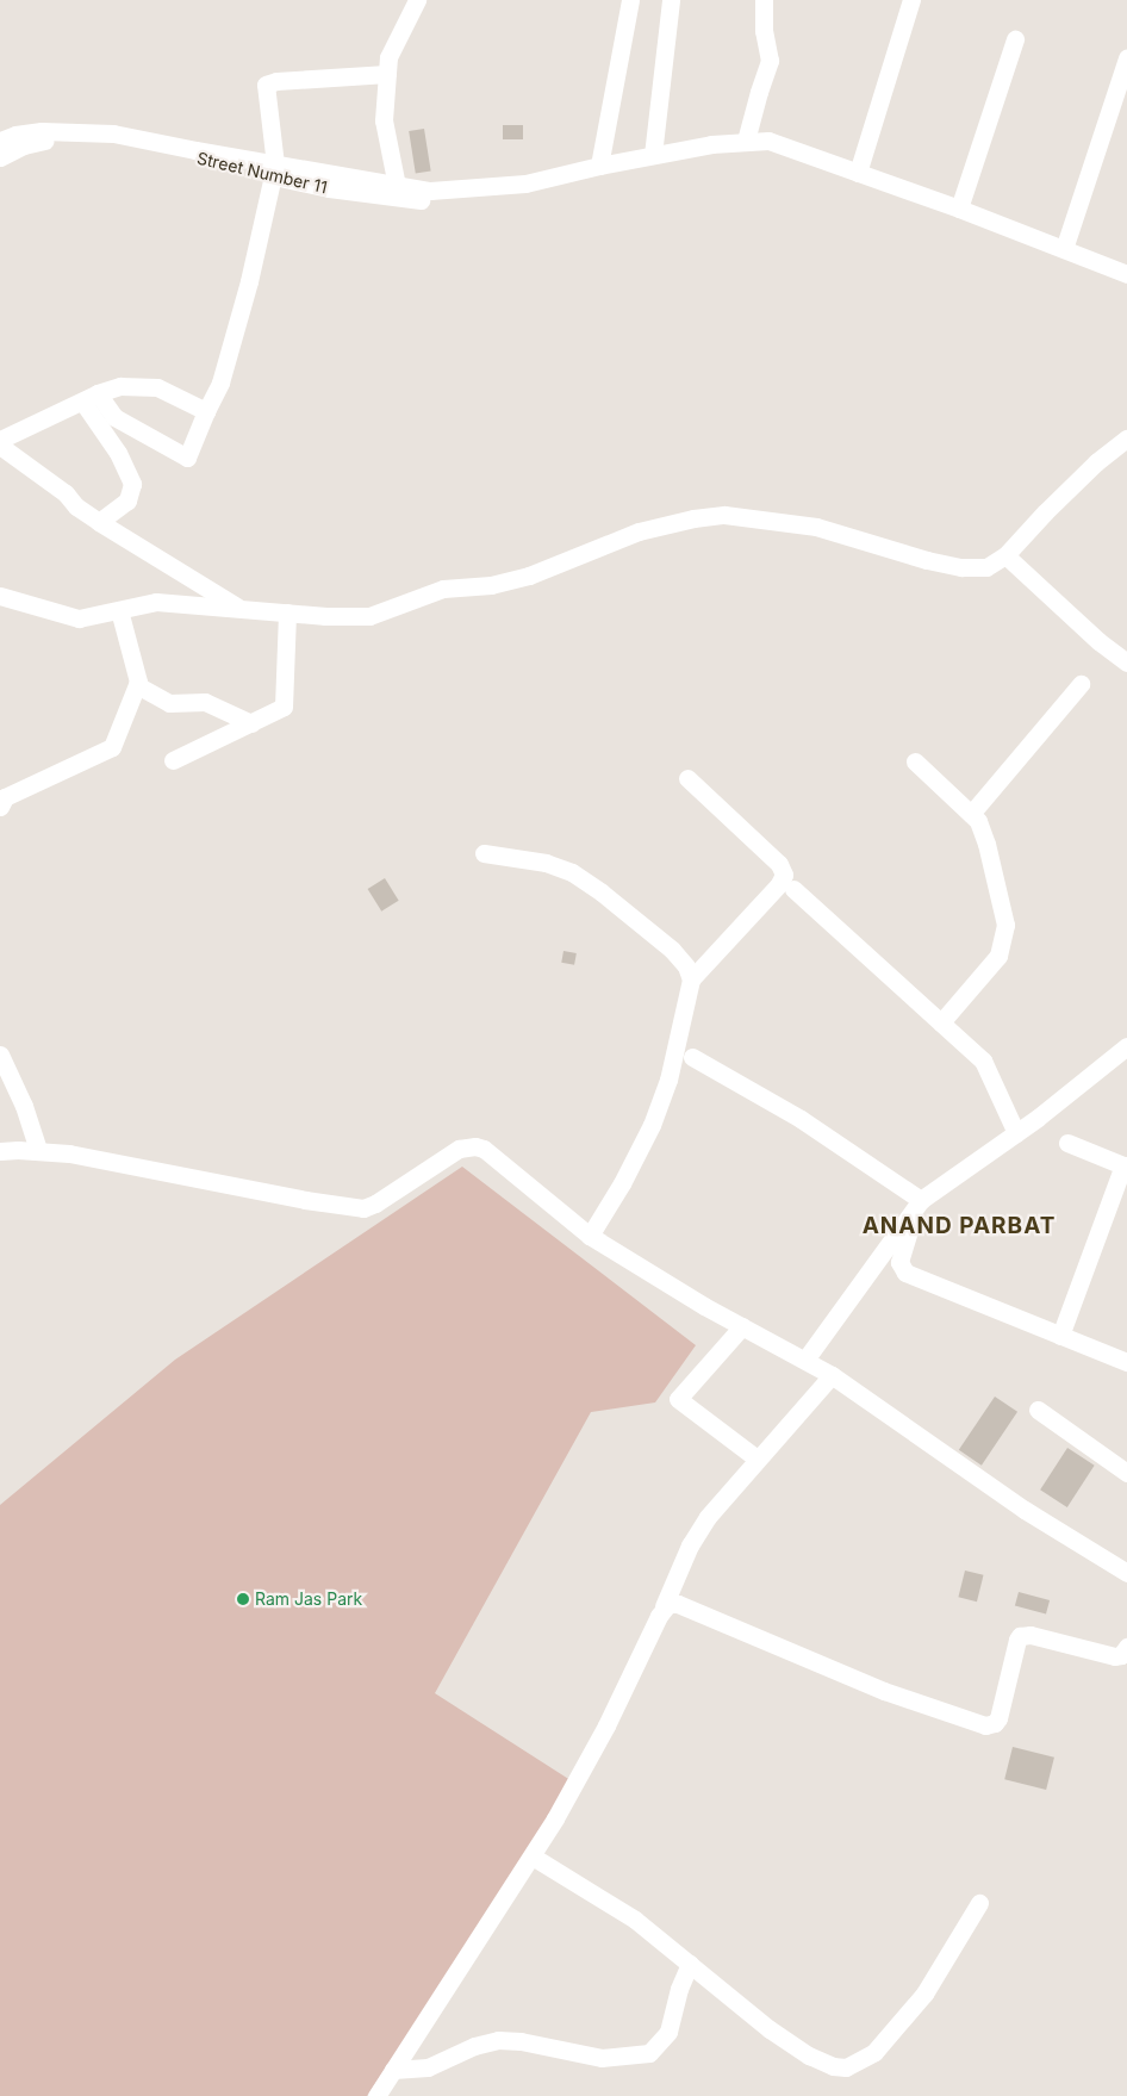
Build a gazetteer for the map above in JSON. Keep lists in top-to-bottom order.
{
  "streets": {
    "street": ["Street Number 11"]
  },
  "districts": ["ANAND PARBAT"],
  "places": ["Ram Jas Park"]
}
